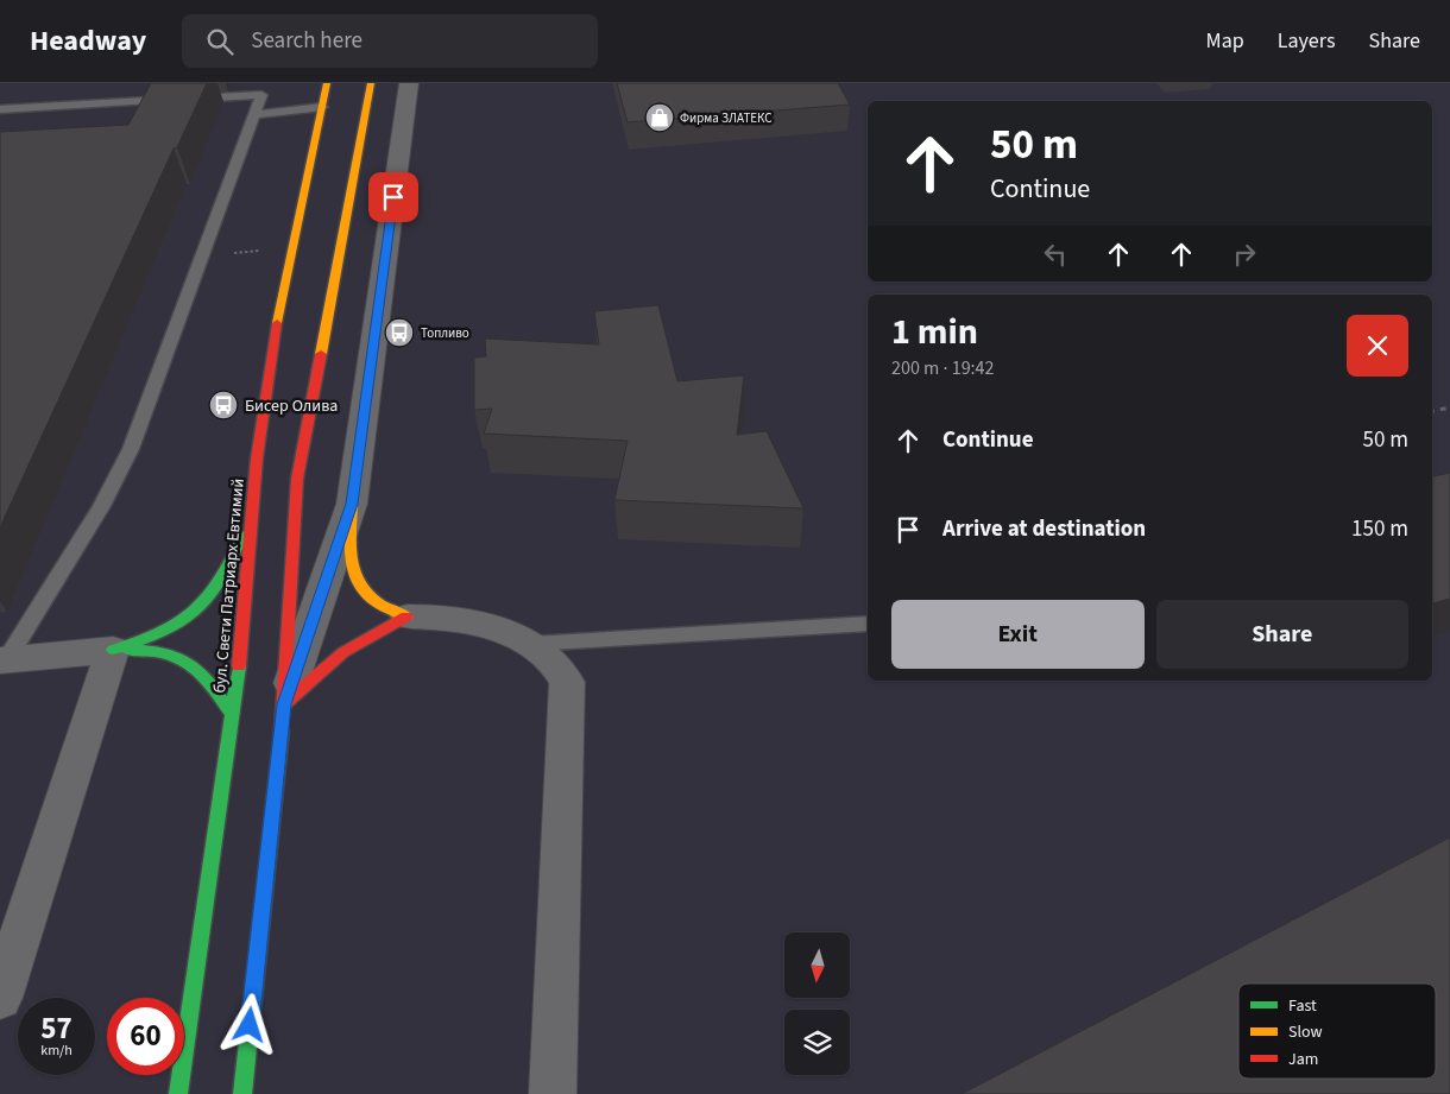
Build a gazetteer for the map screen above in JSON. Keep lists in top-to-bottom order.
{
  "streets": {
    "main road": ["бул. Свети Патриарх Евтимий"]
  },
  "places": {
    "shop": ["Фирма ЗЛАТЕКС"],
    "bus stop": ["Топливо", "Бисер Олива"]
  },
  "legend": ["Fast", "Slow", "Jam"],
  "north": "bottom",
  "page": {
    "header": "Headway",
    "search": "Search here",
    "nav": ["Map", "Layers", "Share"],
    "turn": ["50 m", "Continue"],
    "heading": ["1 min", "200 m · 19:42"],
    "list": [
      {
        "name": "Continue",
        "value": "50 m"
      },
      {
        "name": "Arrive at destination",
        "value": "150 m"
      }
    ],
    "buttons": ["Exit", "Share"],
    "speed": "57 km/h",
    "limit": "60"
  }
}
